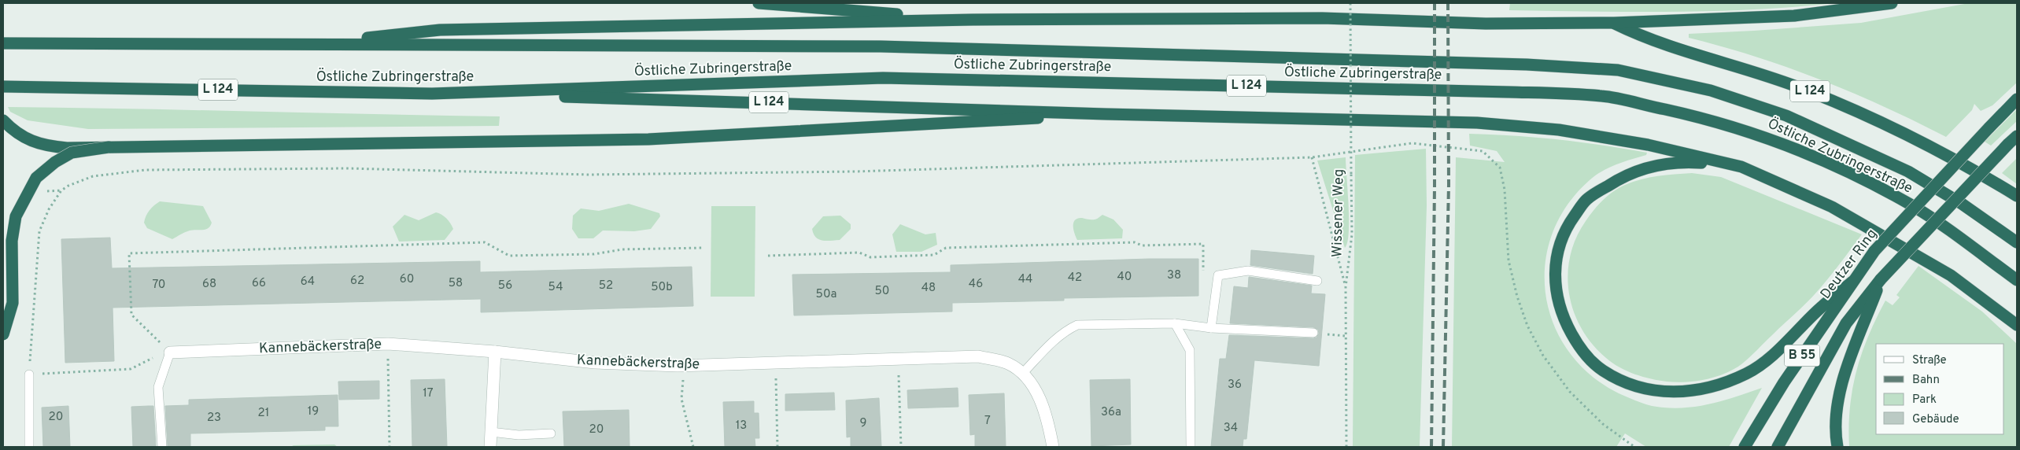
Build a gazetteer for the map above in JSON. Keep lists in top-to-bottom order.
{
  "streets": {
    "highway": [
      "Östliche Zubringerstraße",
      "L 124",
      "Deutzer Ring",
      "B 55"
    ],
    "street": ["Kannebäckerstraße"],
    "path": ["Wissener Weg"]
  },
  "crossings": [
    ["Östliche Zubringerstraße", "L 124"]
  ],
  "house_numbers": [
    "38",
    "40",
    "42",
    "60",
    "44",
    "62",
    "64",
    "66",
    "58",
    "68",
    "46",
    "70",
    "56",
    "52",
    "54",
    "50b",
    "48",
    "50",
    "50a",
    "36",
    "17",
    "19",
    "36a",
    "21",
    "20",
    "23",
    "7",
    "9",
    "13",
    "34",
    "20"
  ],
  "legend": [
    "Straße",
    "Bahn",
    "Park",
    "Gebäude"
  ]
}
